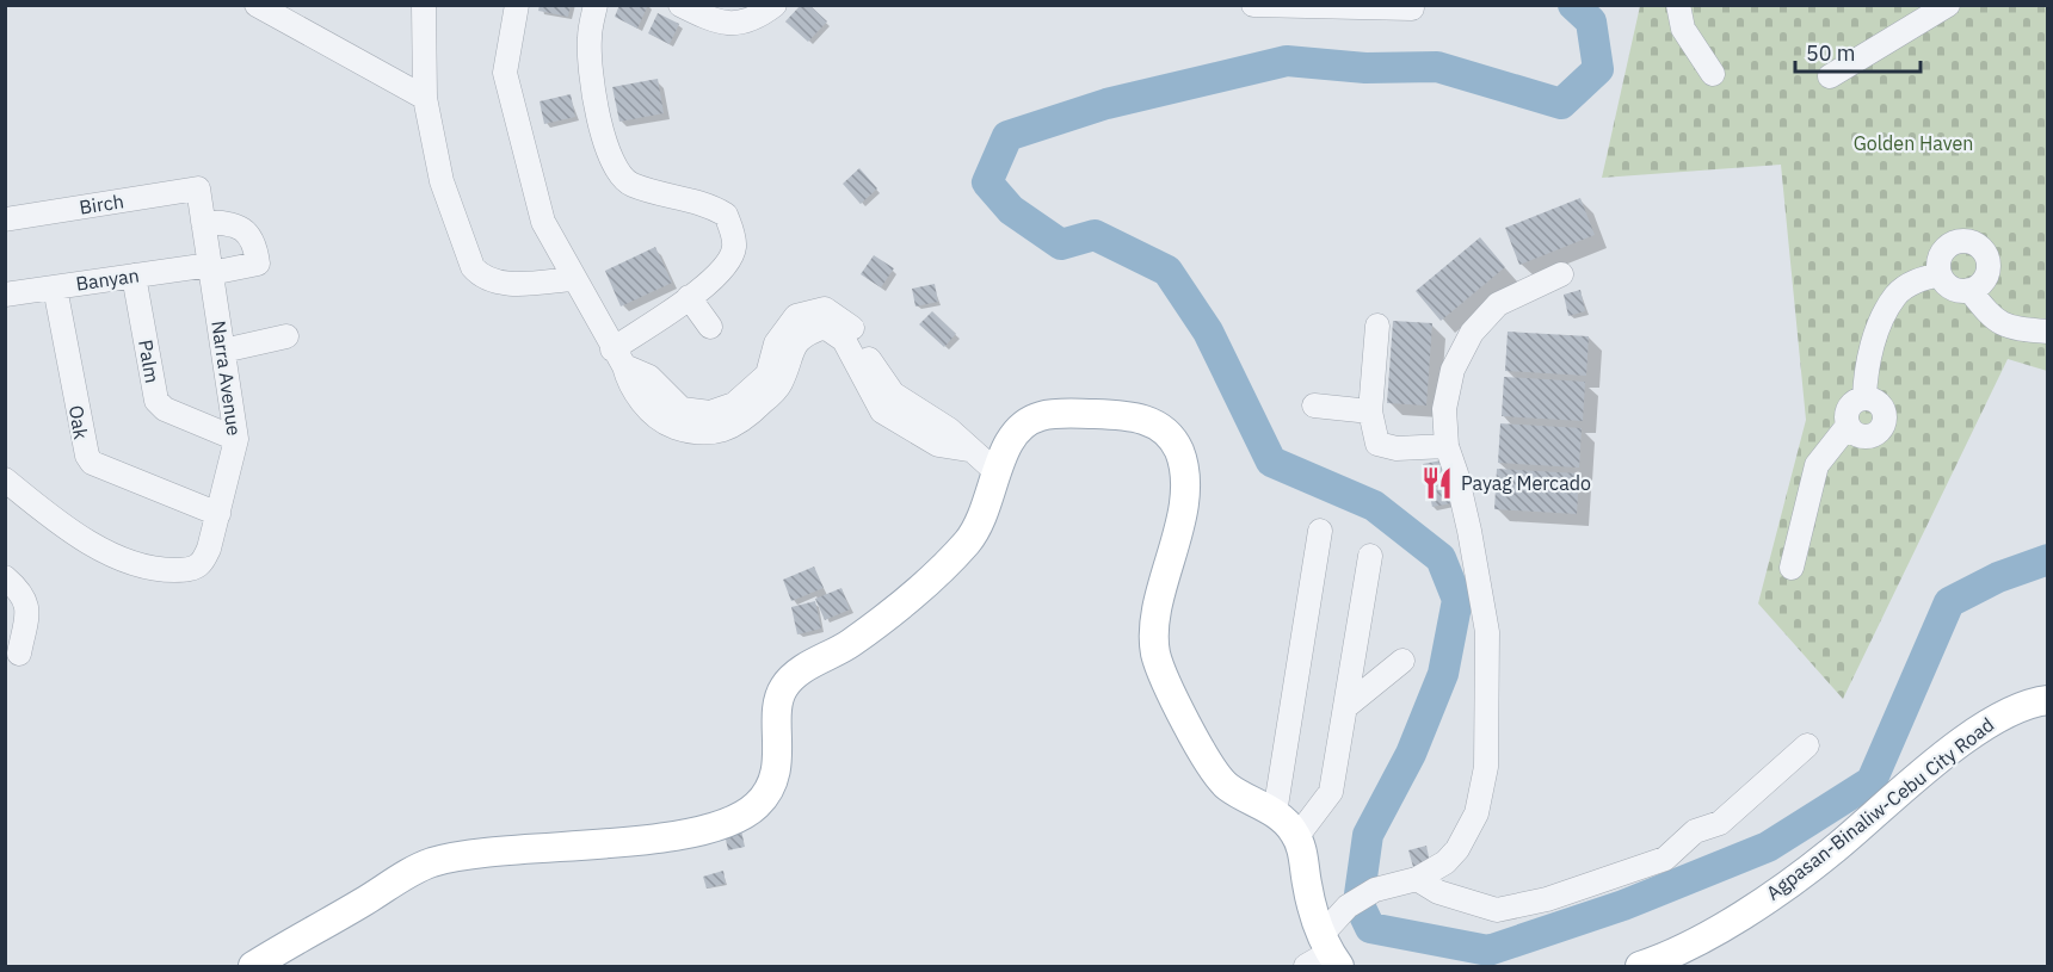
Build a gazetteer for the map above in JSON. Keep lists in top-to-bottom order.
{
  "streets": {
    "main road": ["Agpasan-Binaliw-Cebu City Road"],
    "street": [
      "Birch",
      "Banyan",
      "Palm",
      "Narra Avenue",
      "Oak"
    ]
  },
  "crossings": [
    ["Birch", "Narra Avenue"],
    ["Banyan", "Palm"],
    ["Banyan", "Narra Avenue"],
    ["Banyan", "Oak"],
    ["Palm", "Narra Avenue"],
    ["Narra Avenue", "Oak"]
  ],
  "parks": ["Golden Haven"],
  "places": {
    "restaurant": ["Payag Mercado"]
  },
  "scale_bar": "50 m"
}
